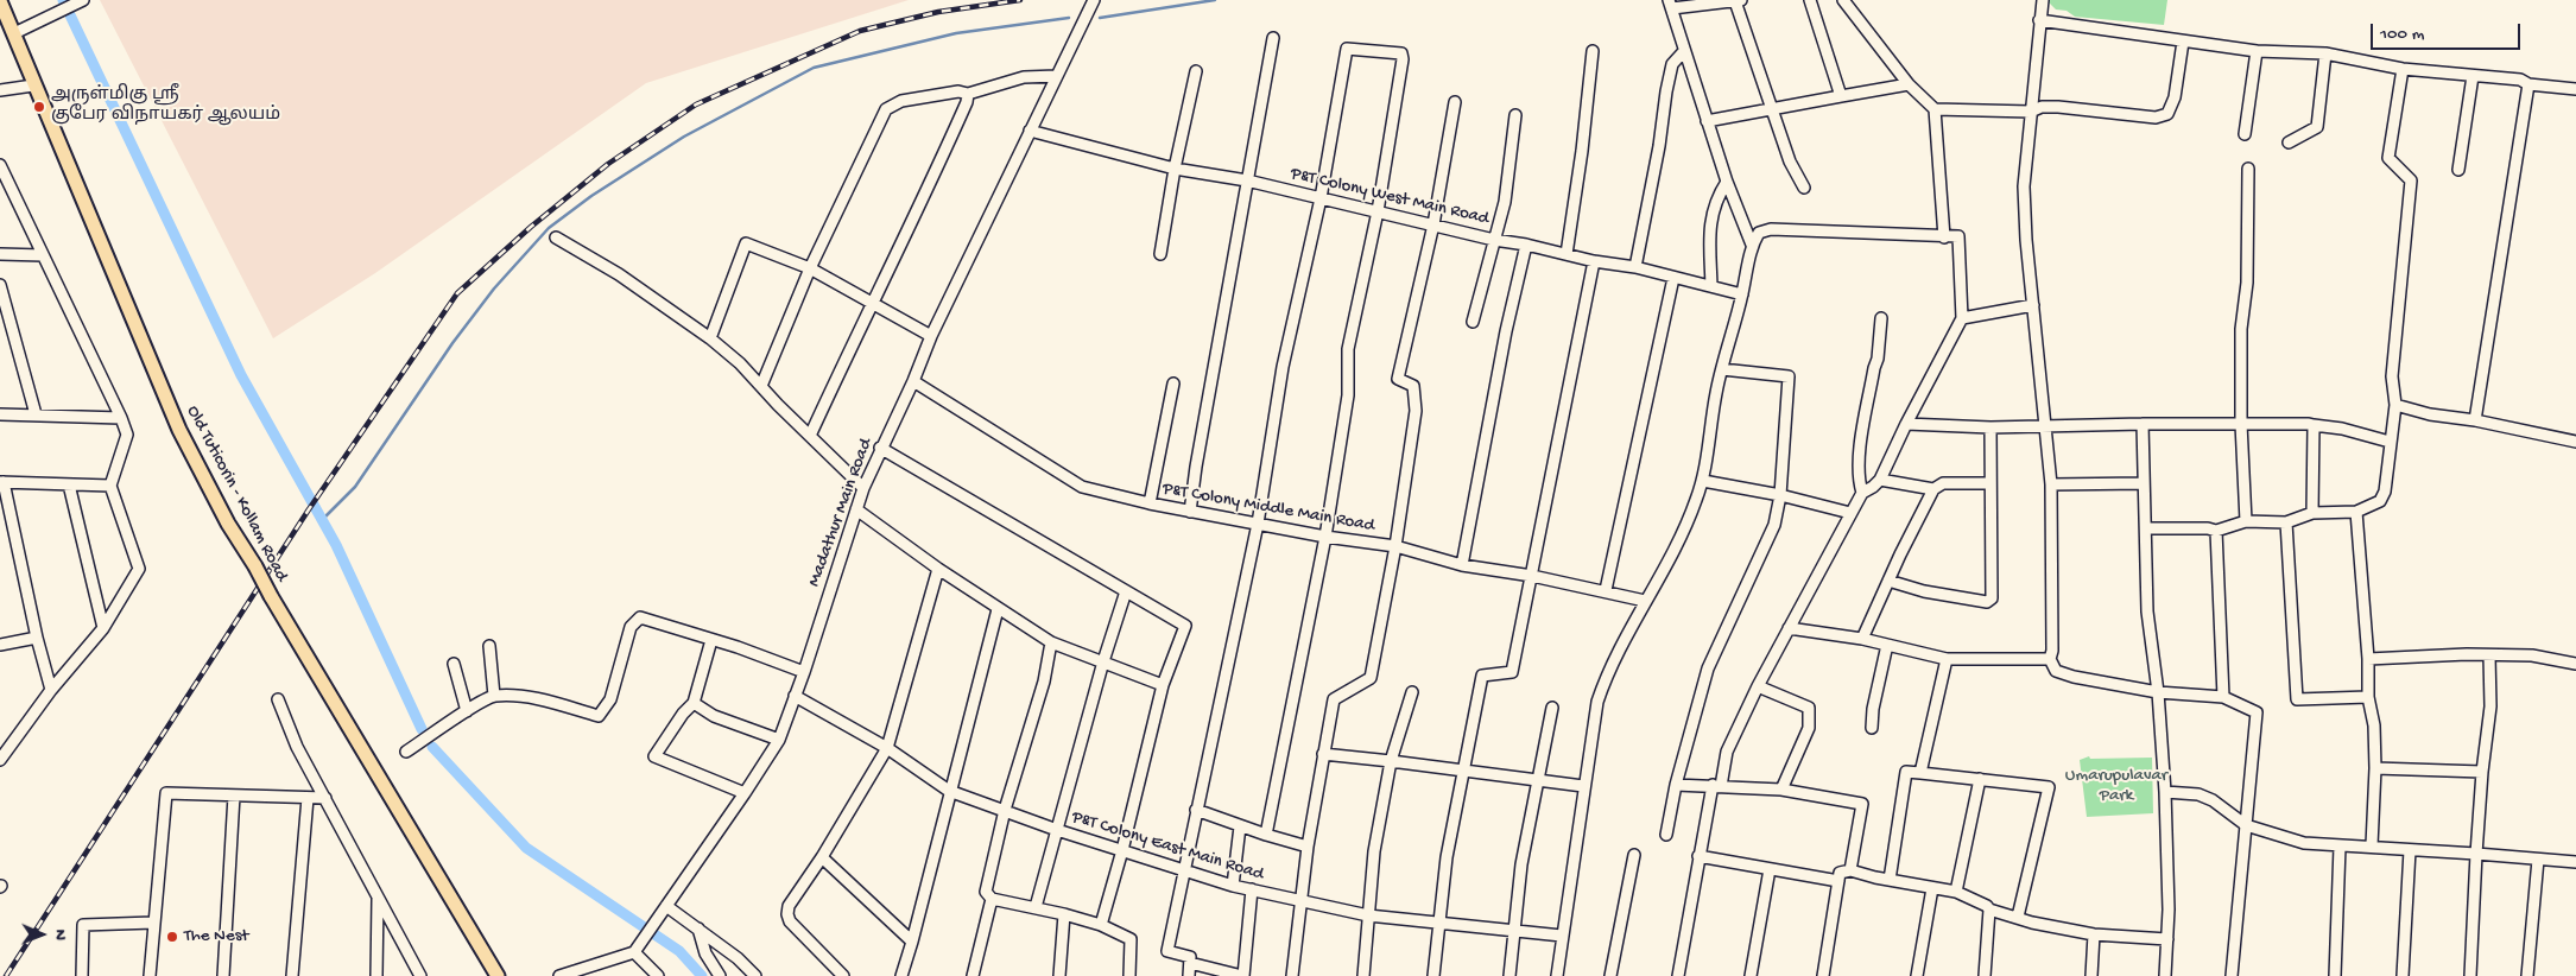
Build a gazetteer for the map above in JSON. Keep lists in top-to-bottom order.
{
  "streets": {
    "main road": ["Old Tuticorin - Kollam Road"],
    "street": [
      "P&T Colony West Main Road",
      "P&T Colony Middle Main Road",
      "Madathur Main Road",
      "P&T Colony East Main Road"
    ]
  },
  "crossings": [
    ["P&T Colony West Main Road", "Madathur Main Road"],
    ["P&T Colony Middle Main Road", "Madathur Main Road"],
    ["Madathur Main Road", "P&T Colony East Main Road"]
  ],
  "parks": ["Umarupulavar Park"],
  "places": ["அருள்மிகு ஶ்ரீ குபேர விநாயகர் ஆலயம்", "The Nest"],
  "scale_bar": "100 m",
  "north": "right"
}
